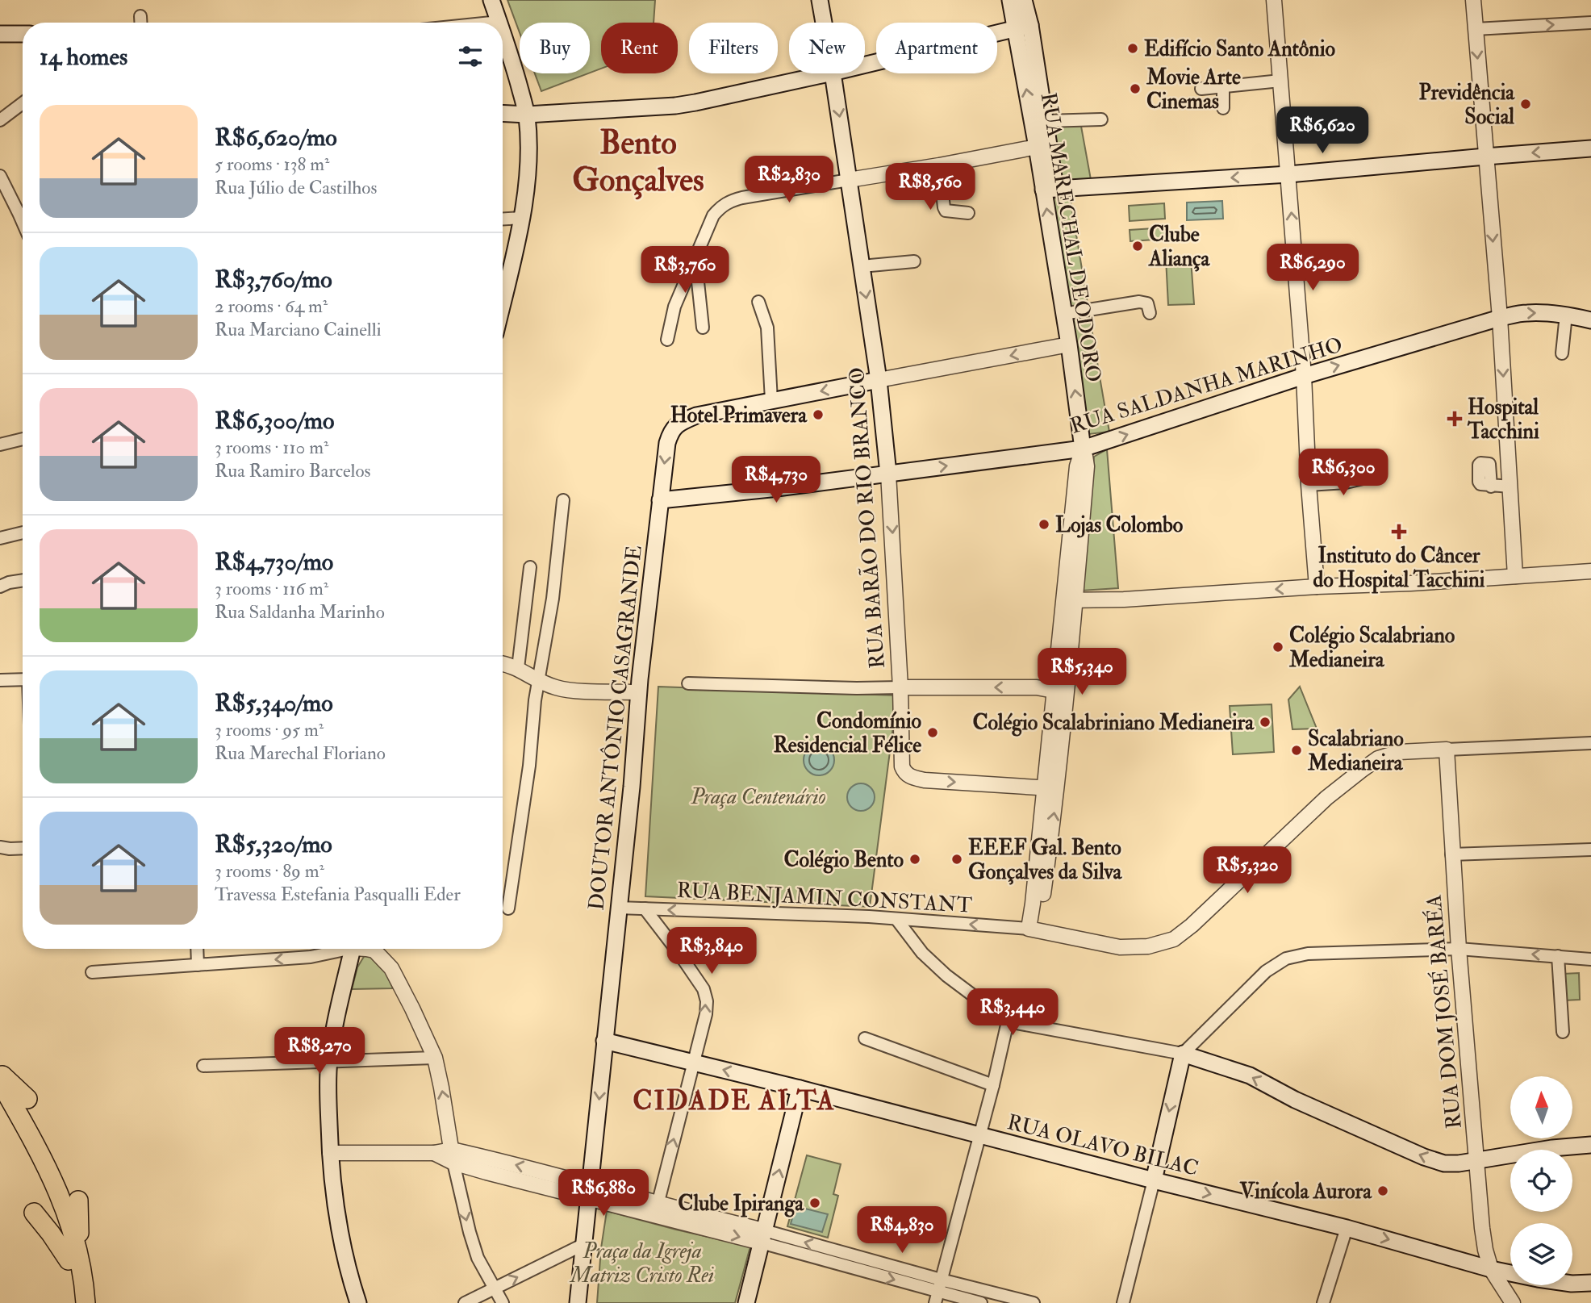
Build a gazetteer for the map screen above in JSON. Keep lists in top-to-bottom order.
{
  "streets": {
    "main road": [
      "RUA MARECHAL DEODORO",
      "RUA SALDANHA MARINHO",
      "RUA BARÃO DO RIO BRANCO",
      "DOUTOR ANTÔNIO CASAGRANDE",
      "RUA OLAVO BILAC"
    ],
    "street": ["RUA BENJAMIN CONSTANT", "RUA DOM JOSÉ BARÉA"]
  },
  "crossings": [
    ["RUA MARECHAL DEODORO", "RUA SALDANHA MARINHO"],
    ["RUA SALDANHA MARINHO", "RUA BARÃO DO RIO BRANCO"],
    ["RUA SALDANHA MARINHO", "DOUTOR ANTÔNIO CASAGRANDE"],
    ["DOUTOR ANTÔNIO CASAGRANDE", "RUA BENJAMIN CONSTANT"],
    ["DOUTOR ANTÔNIO CASAGRANDE", "RUA OLAVO BILAC"],
    ["RUA DOM JOSÉ BARÉA", "RUA OLAVO BILAC"]
  ],
  "one_way": ["RUA SALDANHA MARINHO", "RUA BARÃO DO RIO BRANCO", "RUA BENJAMIN CONSTANT"],
  "districts": ["Bento Gonçalves", "CIDADE ALTA"],
  "parks": ["Praça Centenário", "Praça da Igreja Matriz Cristo Rei"],
  "places": {
    "other": [
      "Edifício Santo Antônio",
      "Movie Arte Cinemas",
      "Previdência Social",
      "Clube Aliança",
      "Hotel Primavera",
      "Lojas Colombo",
      "Colégio Scalabriano Medianeira",
      "Colégio Scalabriniano Medianeira",
      "Condomínio Residencial Félice",
      "Scalabriano Medianeira",
      "Colégio Bento",
      "EEEF Gal. Bento Gonçalves da Silva",
      "Vinícola Aurora",
      "Clube Ipiranga"
    ],
    "health": ["Hospital Tacchini", "Instituto do Câncer do Hospital Tacchini"]
  },
  "north": "top",
  "page": {
    "chip": [
      "Buy",
      "Rent",
      "Filters",
      "New",
      "Apartment"
    ],
    "heading": "14 homes",
    "list": [
      {
        "name": "R$6,620/mo",
        "note": "5 rooms · 138 m² · Rua Júlio de Castilhos"
      },
      {
        "name": "R$3,760/mo",
        "note": "2 rooms · 64 m² · Rua Marciano Cainelli"
      },
      {
        "name": "R$6,300/mo",
        "note": "3 rooms · 110 m² · Rua Ramiro Barcelos"
      },
      {
        "name": "R$4,730/mo",
        "note": "3 rooms · 116 m² · Rua Saldanha Marinho"
      },
      {
        "name": "R$5,340/mo",
        "note": "3 rooms · 95 m² · Rua Marechal Floriano"
      },
      {
        "name": "R$5,320/mo",
        "note": "3 rooms · 89 m² · Travessa Estefania Pasqualli Eder"
      }
    ],
    "price": [
      "R$6,620",
      "R$2,830",
      "R$8,560",
      "R$6,290",
      "R$3,760",
      "R$6,300",
      "R$4,730",
      "R$5,340",
      "R$5,320",
      "R$3,840",
      "R$3,440",
      "R$8,270",
      "R$6,880",
      "R$4,830"
    ]
  }
}
